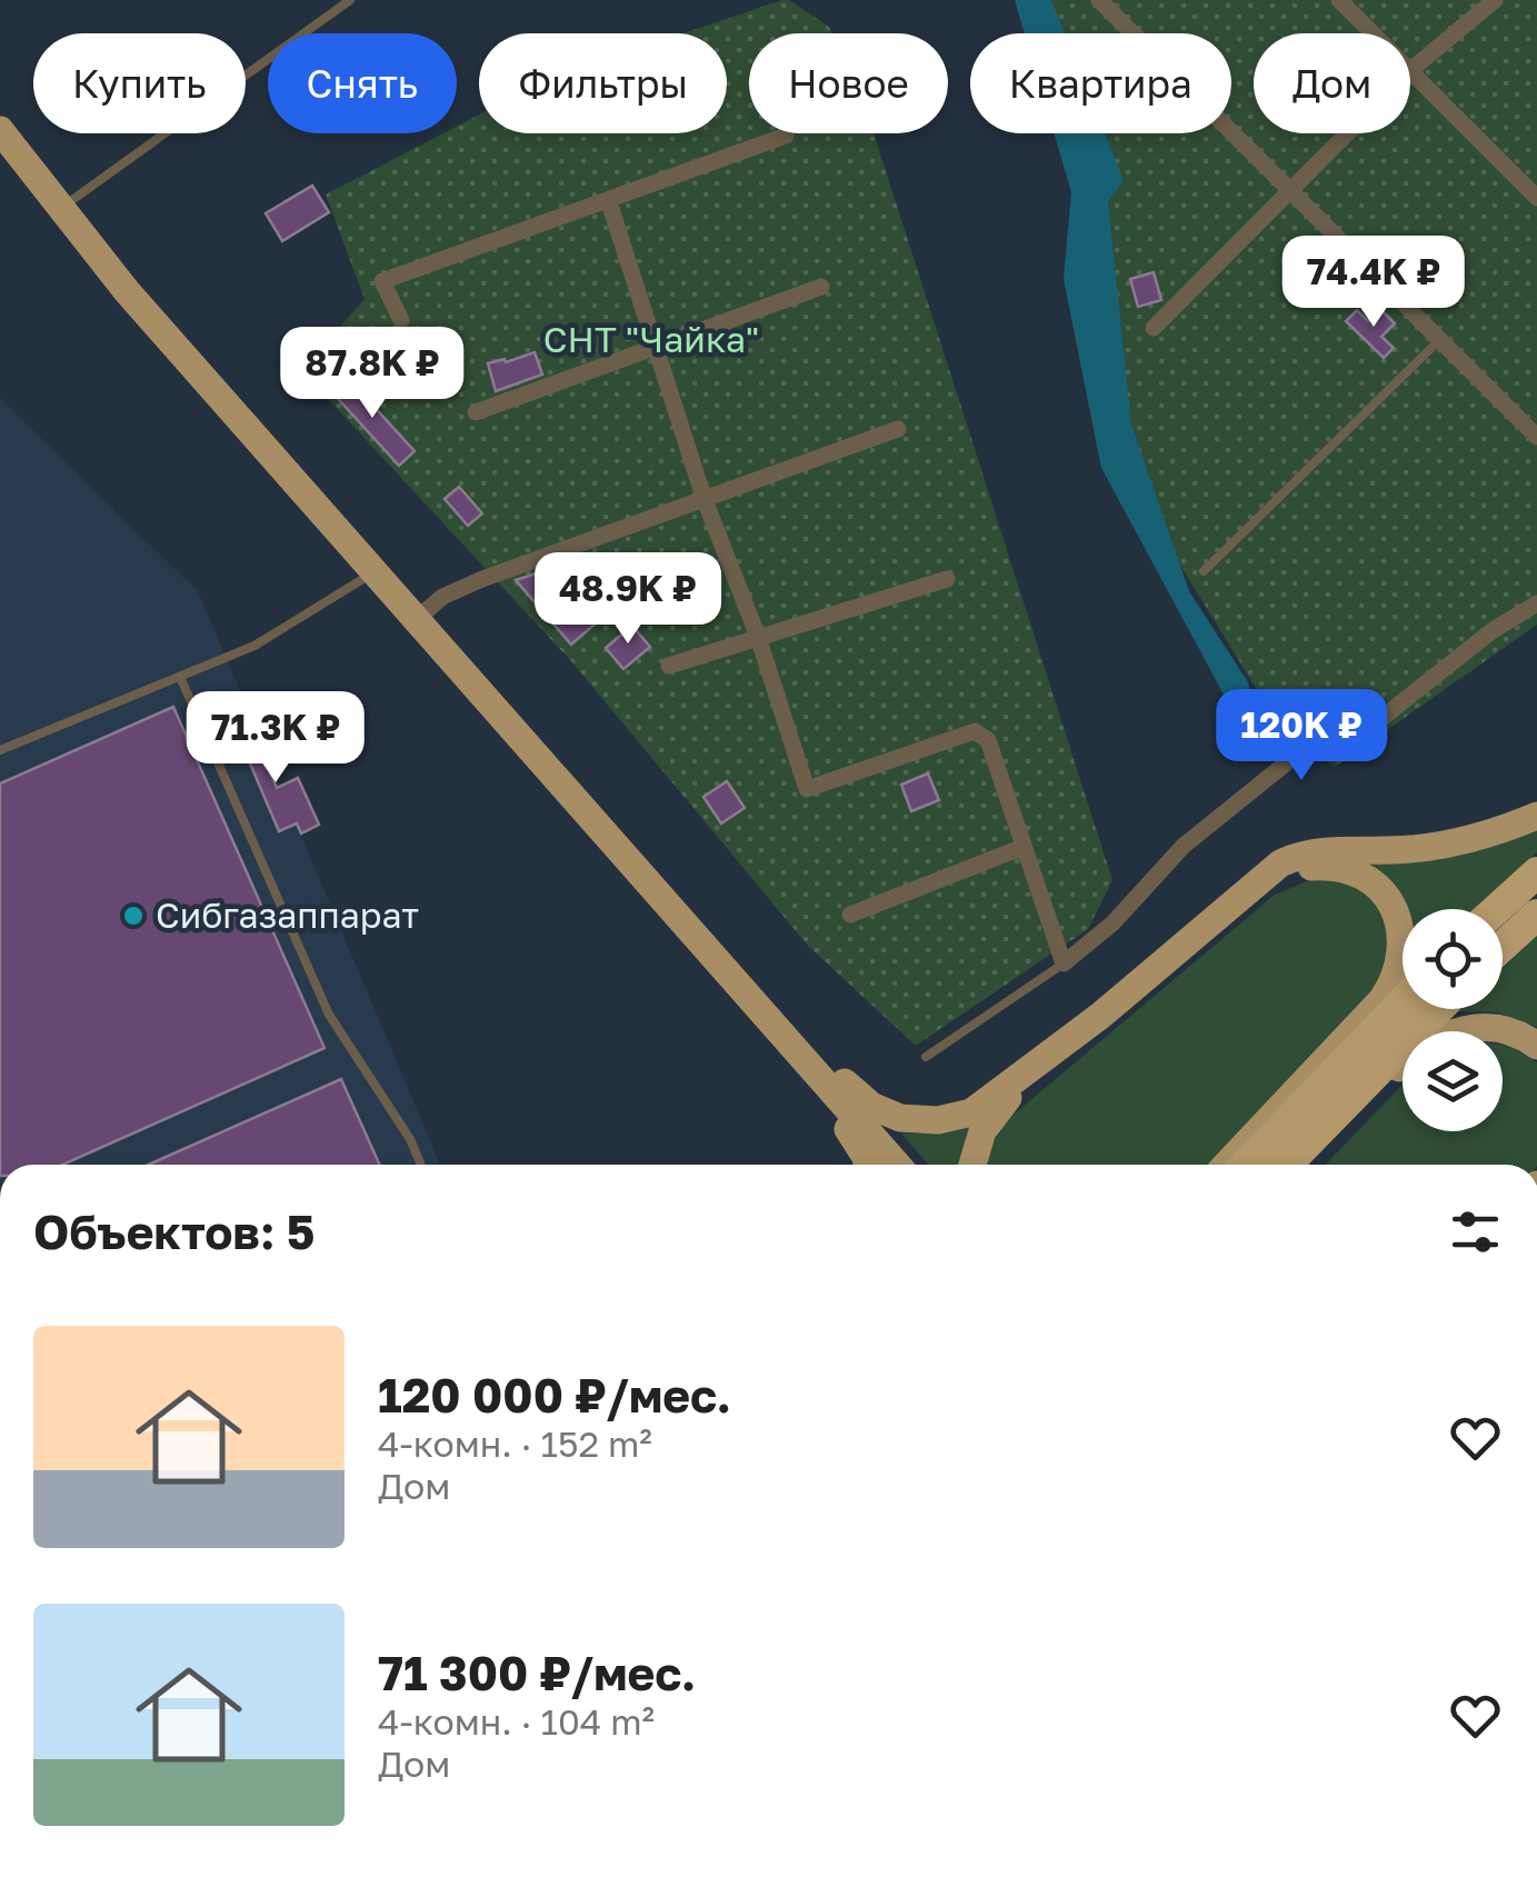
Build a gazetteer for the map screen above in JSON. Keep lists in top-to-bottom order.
{
  "parks": ["СНТ \"Чайка\""],
  "places": ["Сибгазаппарат"],
  "page": {
    "chip": [
      "Купить",
      "Снять",
      "Фильтры",
      "Новое",
      "Квартира",
      "Дом"
    ],
    "price": [
      "74.4K ₽",
      "87.8K ₽",
      "48.9K ₽",
      "120K ₽",
      "71.3K ₽"
    ],
    "heading": "Объектов: 5",
    "list": [
      {
        "name": "120 000 ₽/мес.",
        "note": "4-комн. · 152 m² · Дом"
      },
      {
        "name": "71 300 ₽/мес.",
        "note": "4-комн. · 104 m² · Дом"
      }
    ]
  }
}
